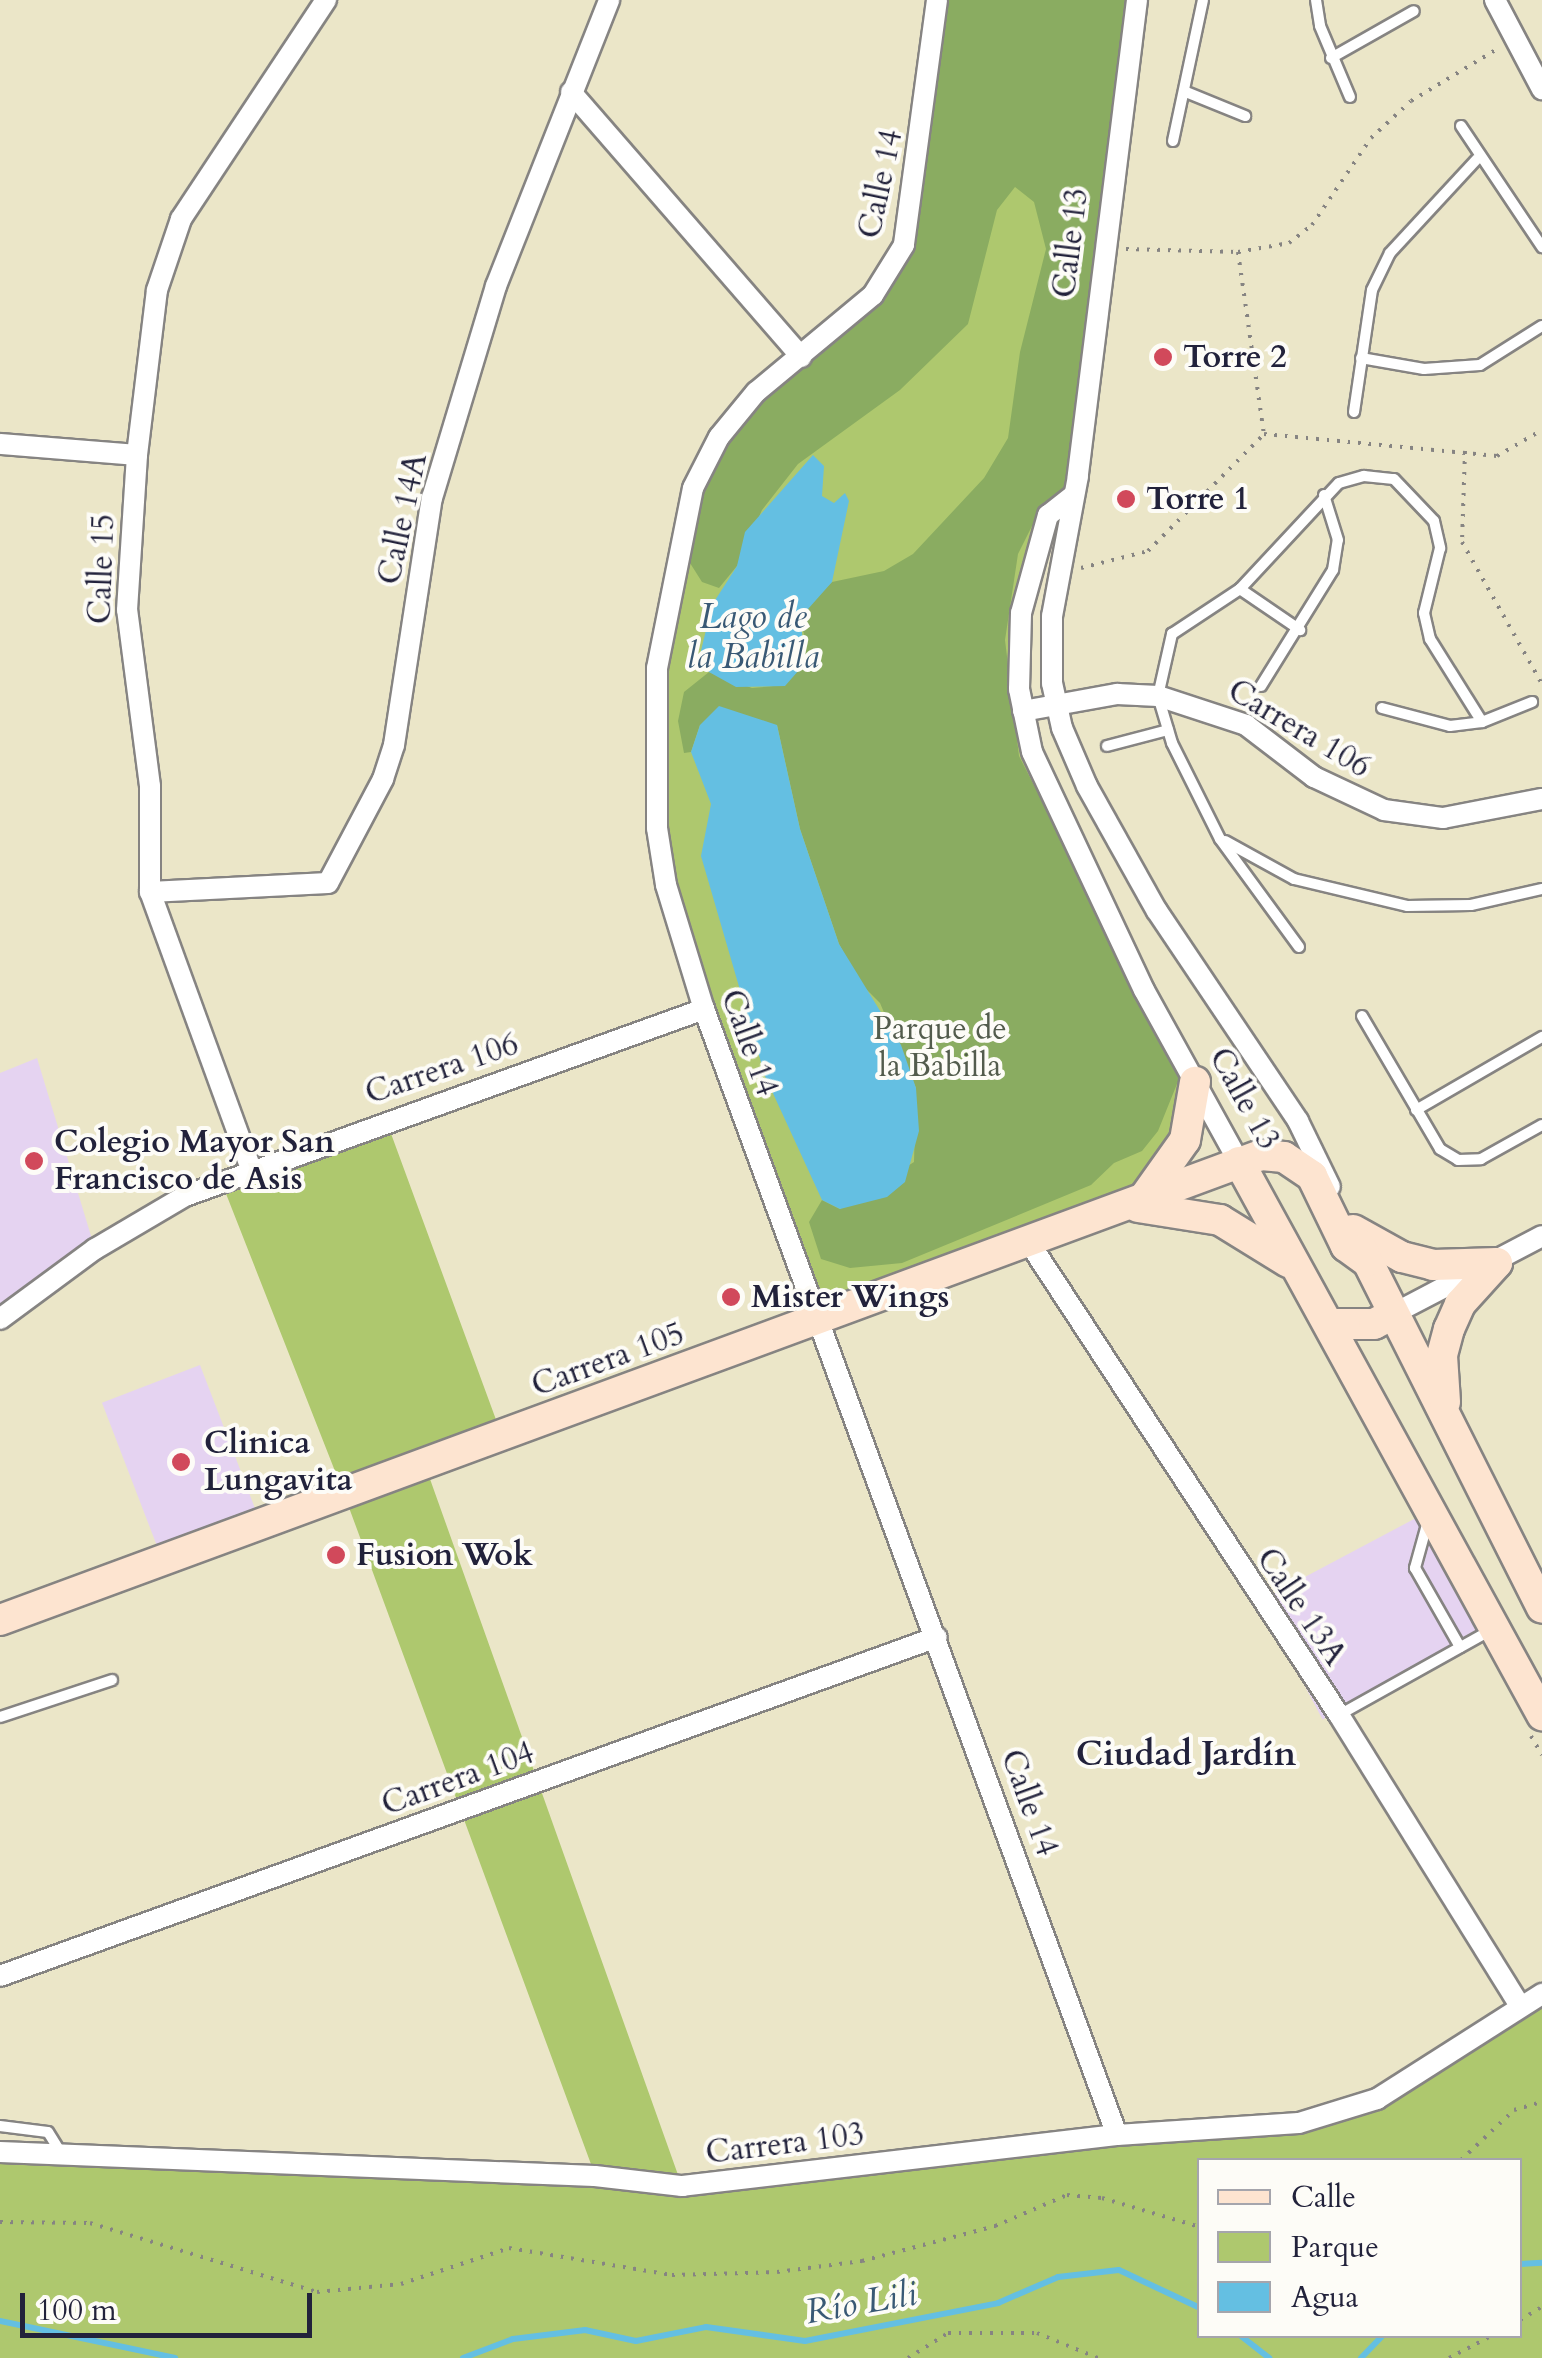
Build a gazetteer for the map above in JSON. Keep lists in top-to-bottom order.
{
  "streets": {
    "main road": ["Calle 13", "Carrera 105"],
    "street": [
      "Calle 14",
      "Calle 14A",
      "Calle 15",
      "Carrera 106",
      "Calle 13A",
      "Carrera 104",
      "Carrera 103"
    ]
  },
  "crossings": [
    ["Calle 14", "Carrera 106"],
    ["Calle 14", "Carrera 105"],
    ["Calle 14", "Carrera 104"],
    ["Calle 14", "Carrera 103"],
    ["Calle 13", "Carrera 106"],
    ["Calle 13", "Carrera 105"],
    ["Calle 14A", "Calle 15"],
    ["Calle 15", "Carrera 106"],
    ["Carrera 105", "Calle 13A"],
    ["Calle 13A", "Carrera 103"]
  ],
  "districts": ["Ciudad Jardín"],
  "water": ["Lago de la Babilla", "Río Lili"],
  "parks": ["Parque de la Babilla"],
  "places": [
    "Torre 2",
    "Torre 1",
    "Colegio Mayor San Francisco de Asis",
    "Mister Wings",
    "Clinica Lungavita",
    "Fusion Wok"
  ],
  "legend": ["Calle", "Parque", "Agua"],
  "scale_bar": "100 m"
}
